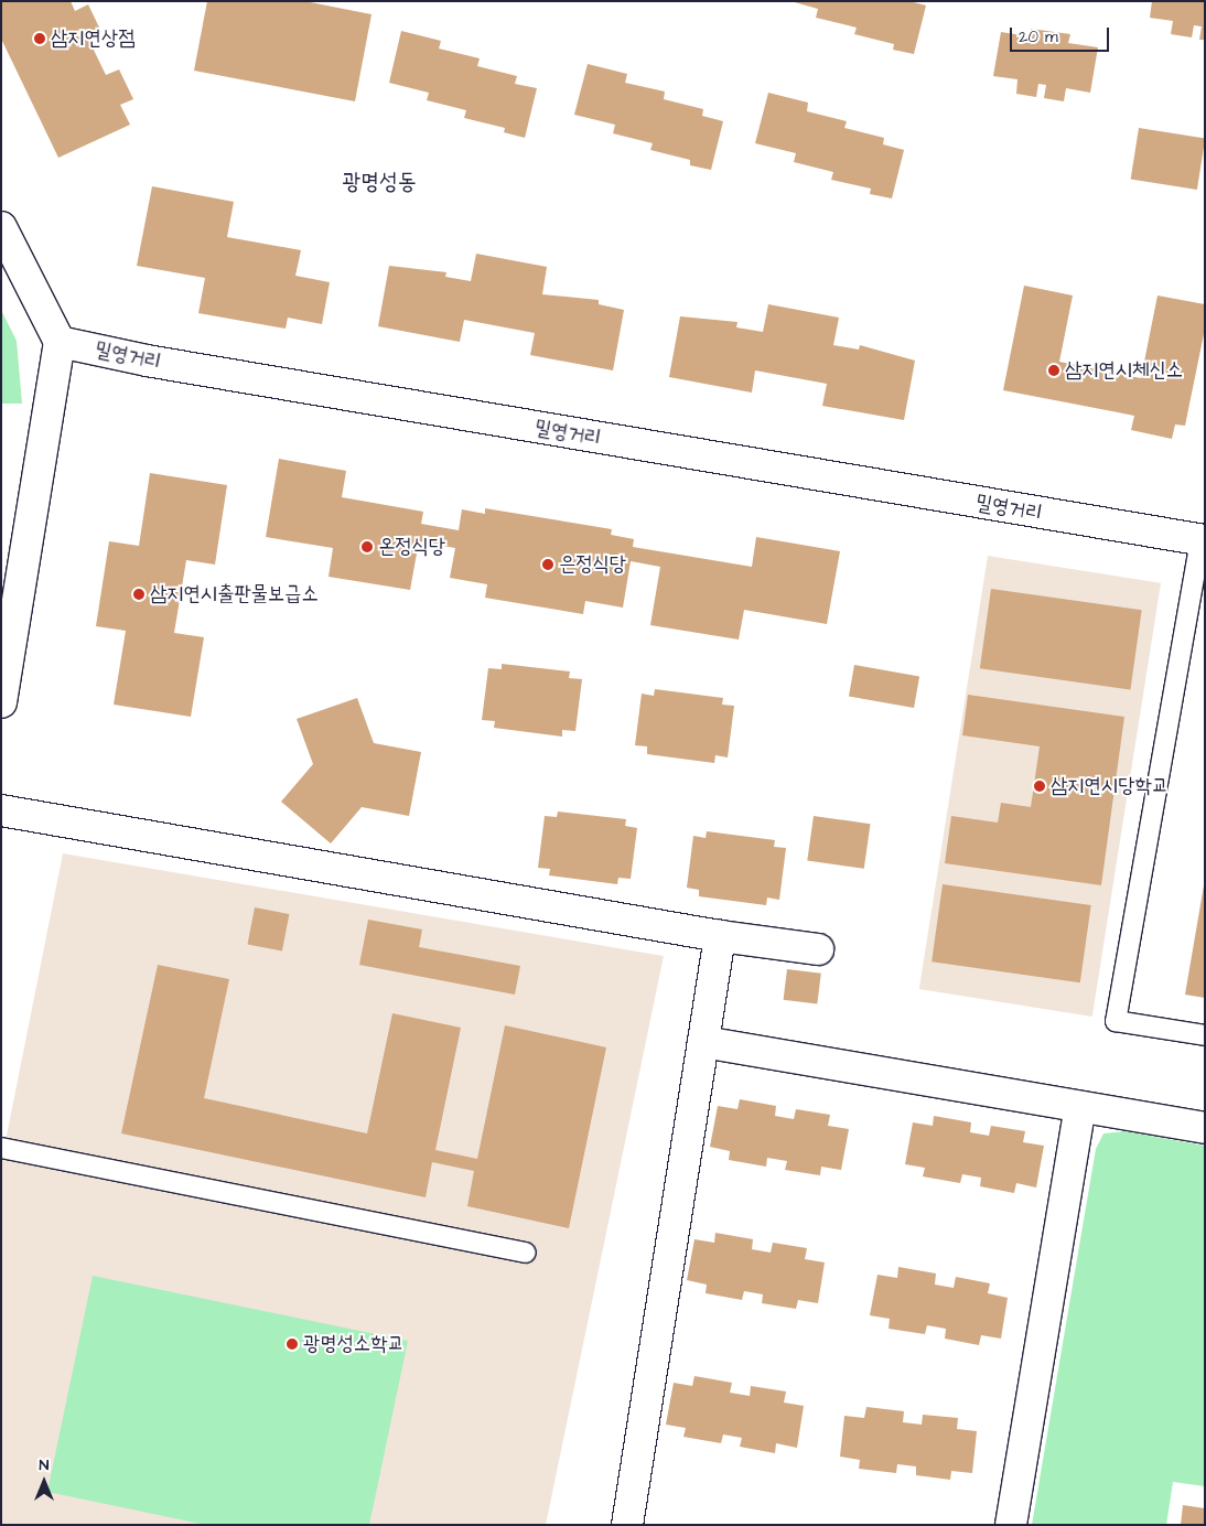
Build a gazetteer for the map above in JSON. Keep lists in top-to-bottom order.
{
  "streets": {
    "street": ["밀영거리"]
  },
  "districts": ["광명성동"],
  "places": [
    "삼지연상점",
    "삼지연시체신소",
    "온정식당",
    "은정식당",
    "삼지연시출판물보급소",
    "삼지연시당학교",
    "광명성소학교"
  ],
  "scale_bar": "20 m",
  "north": "top"
}
